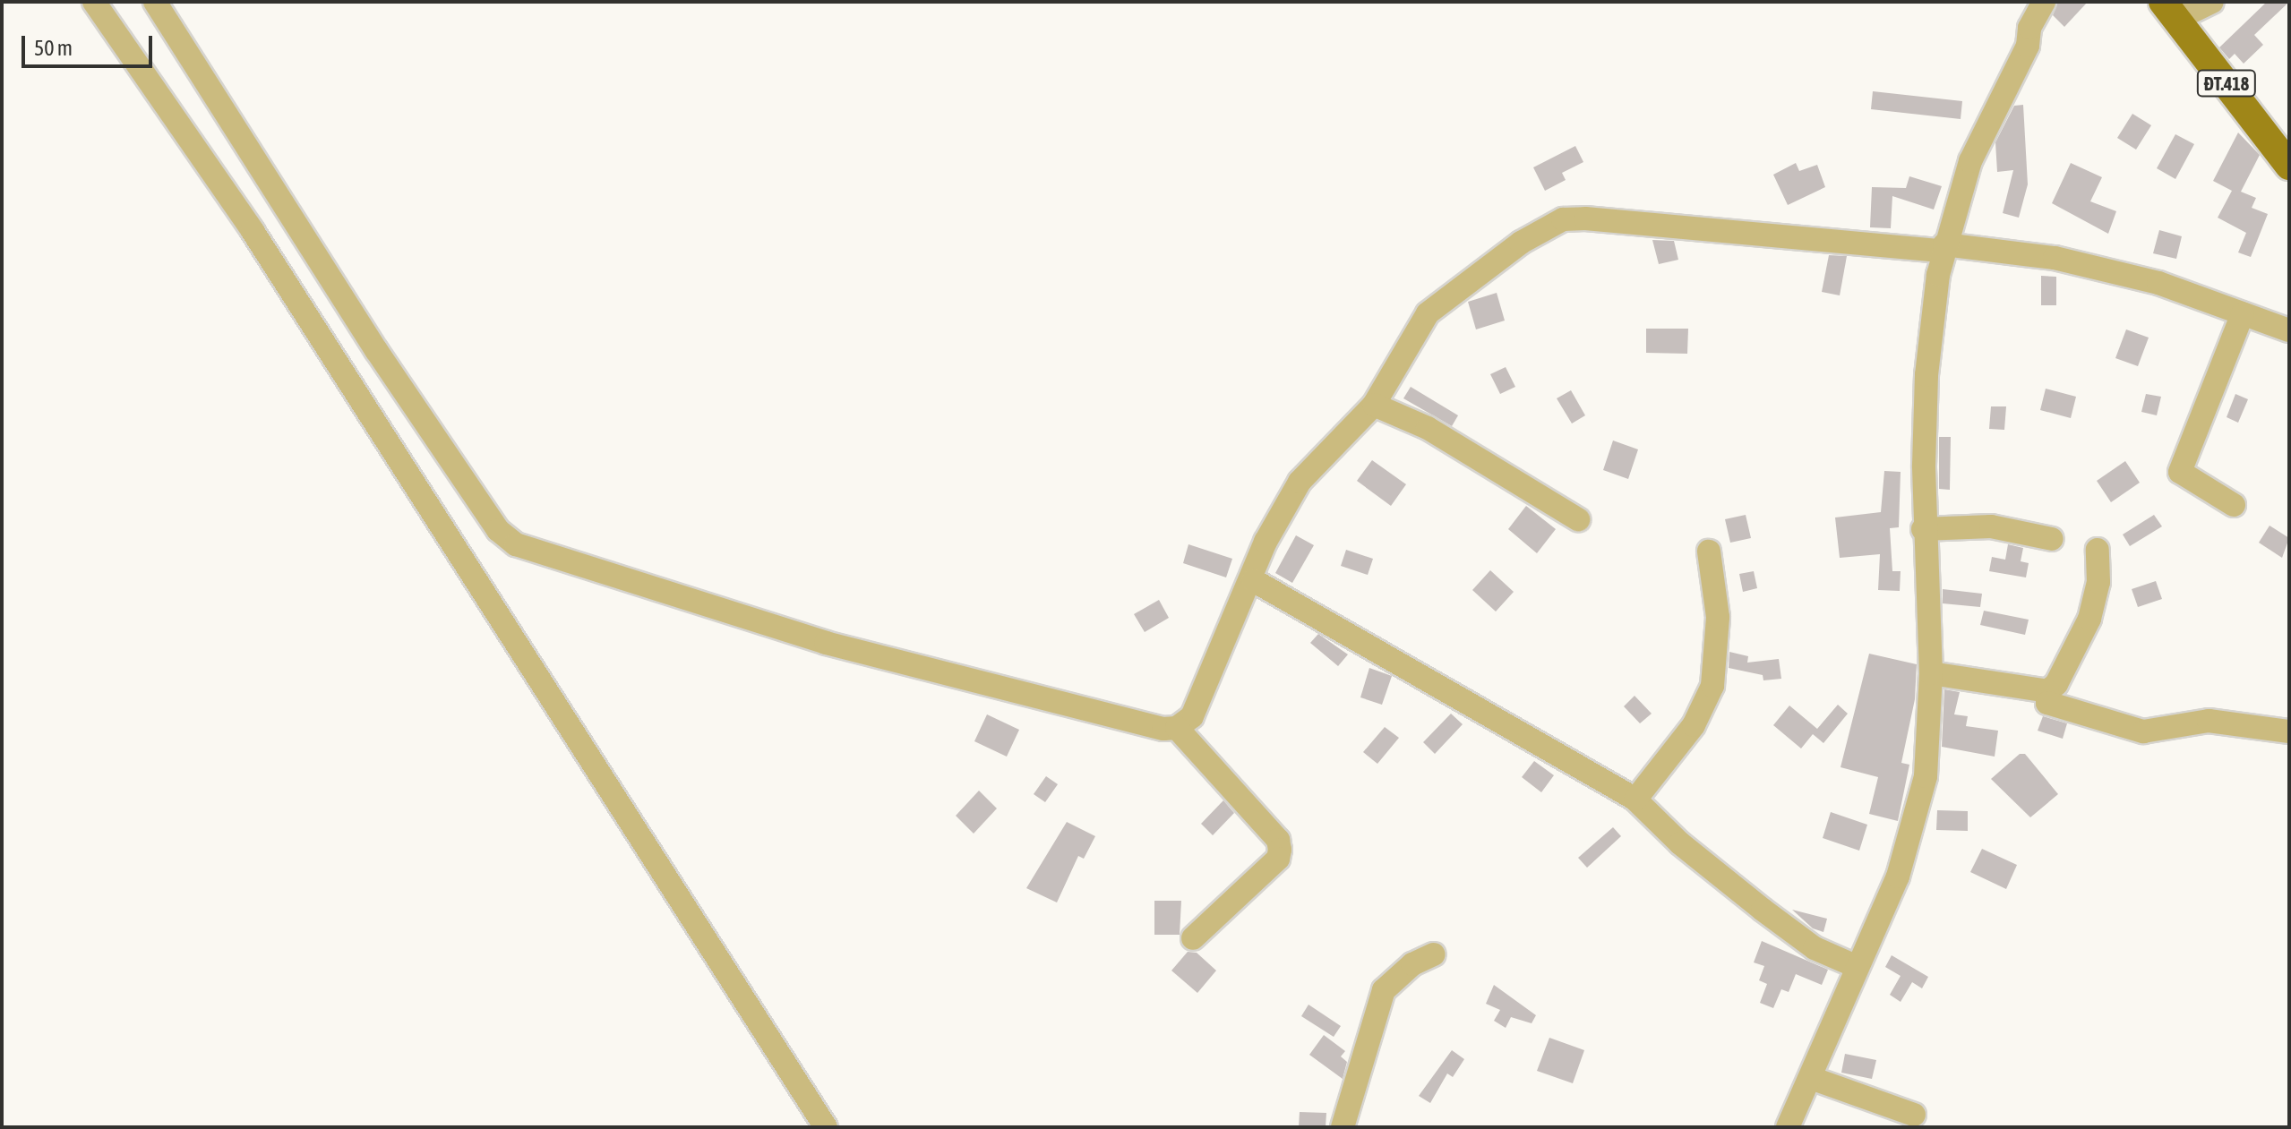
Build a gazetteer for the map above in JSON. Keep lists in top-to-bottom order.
{
  "streets": {
    "main road": ["ĐT.418"]
  },
  "scale_bar": "50 m"
}
